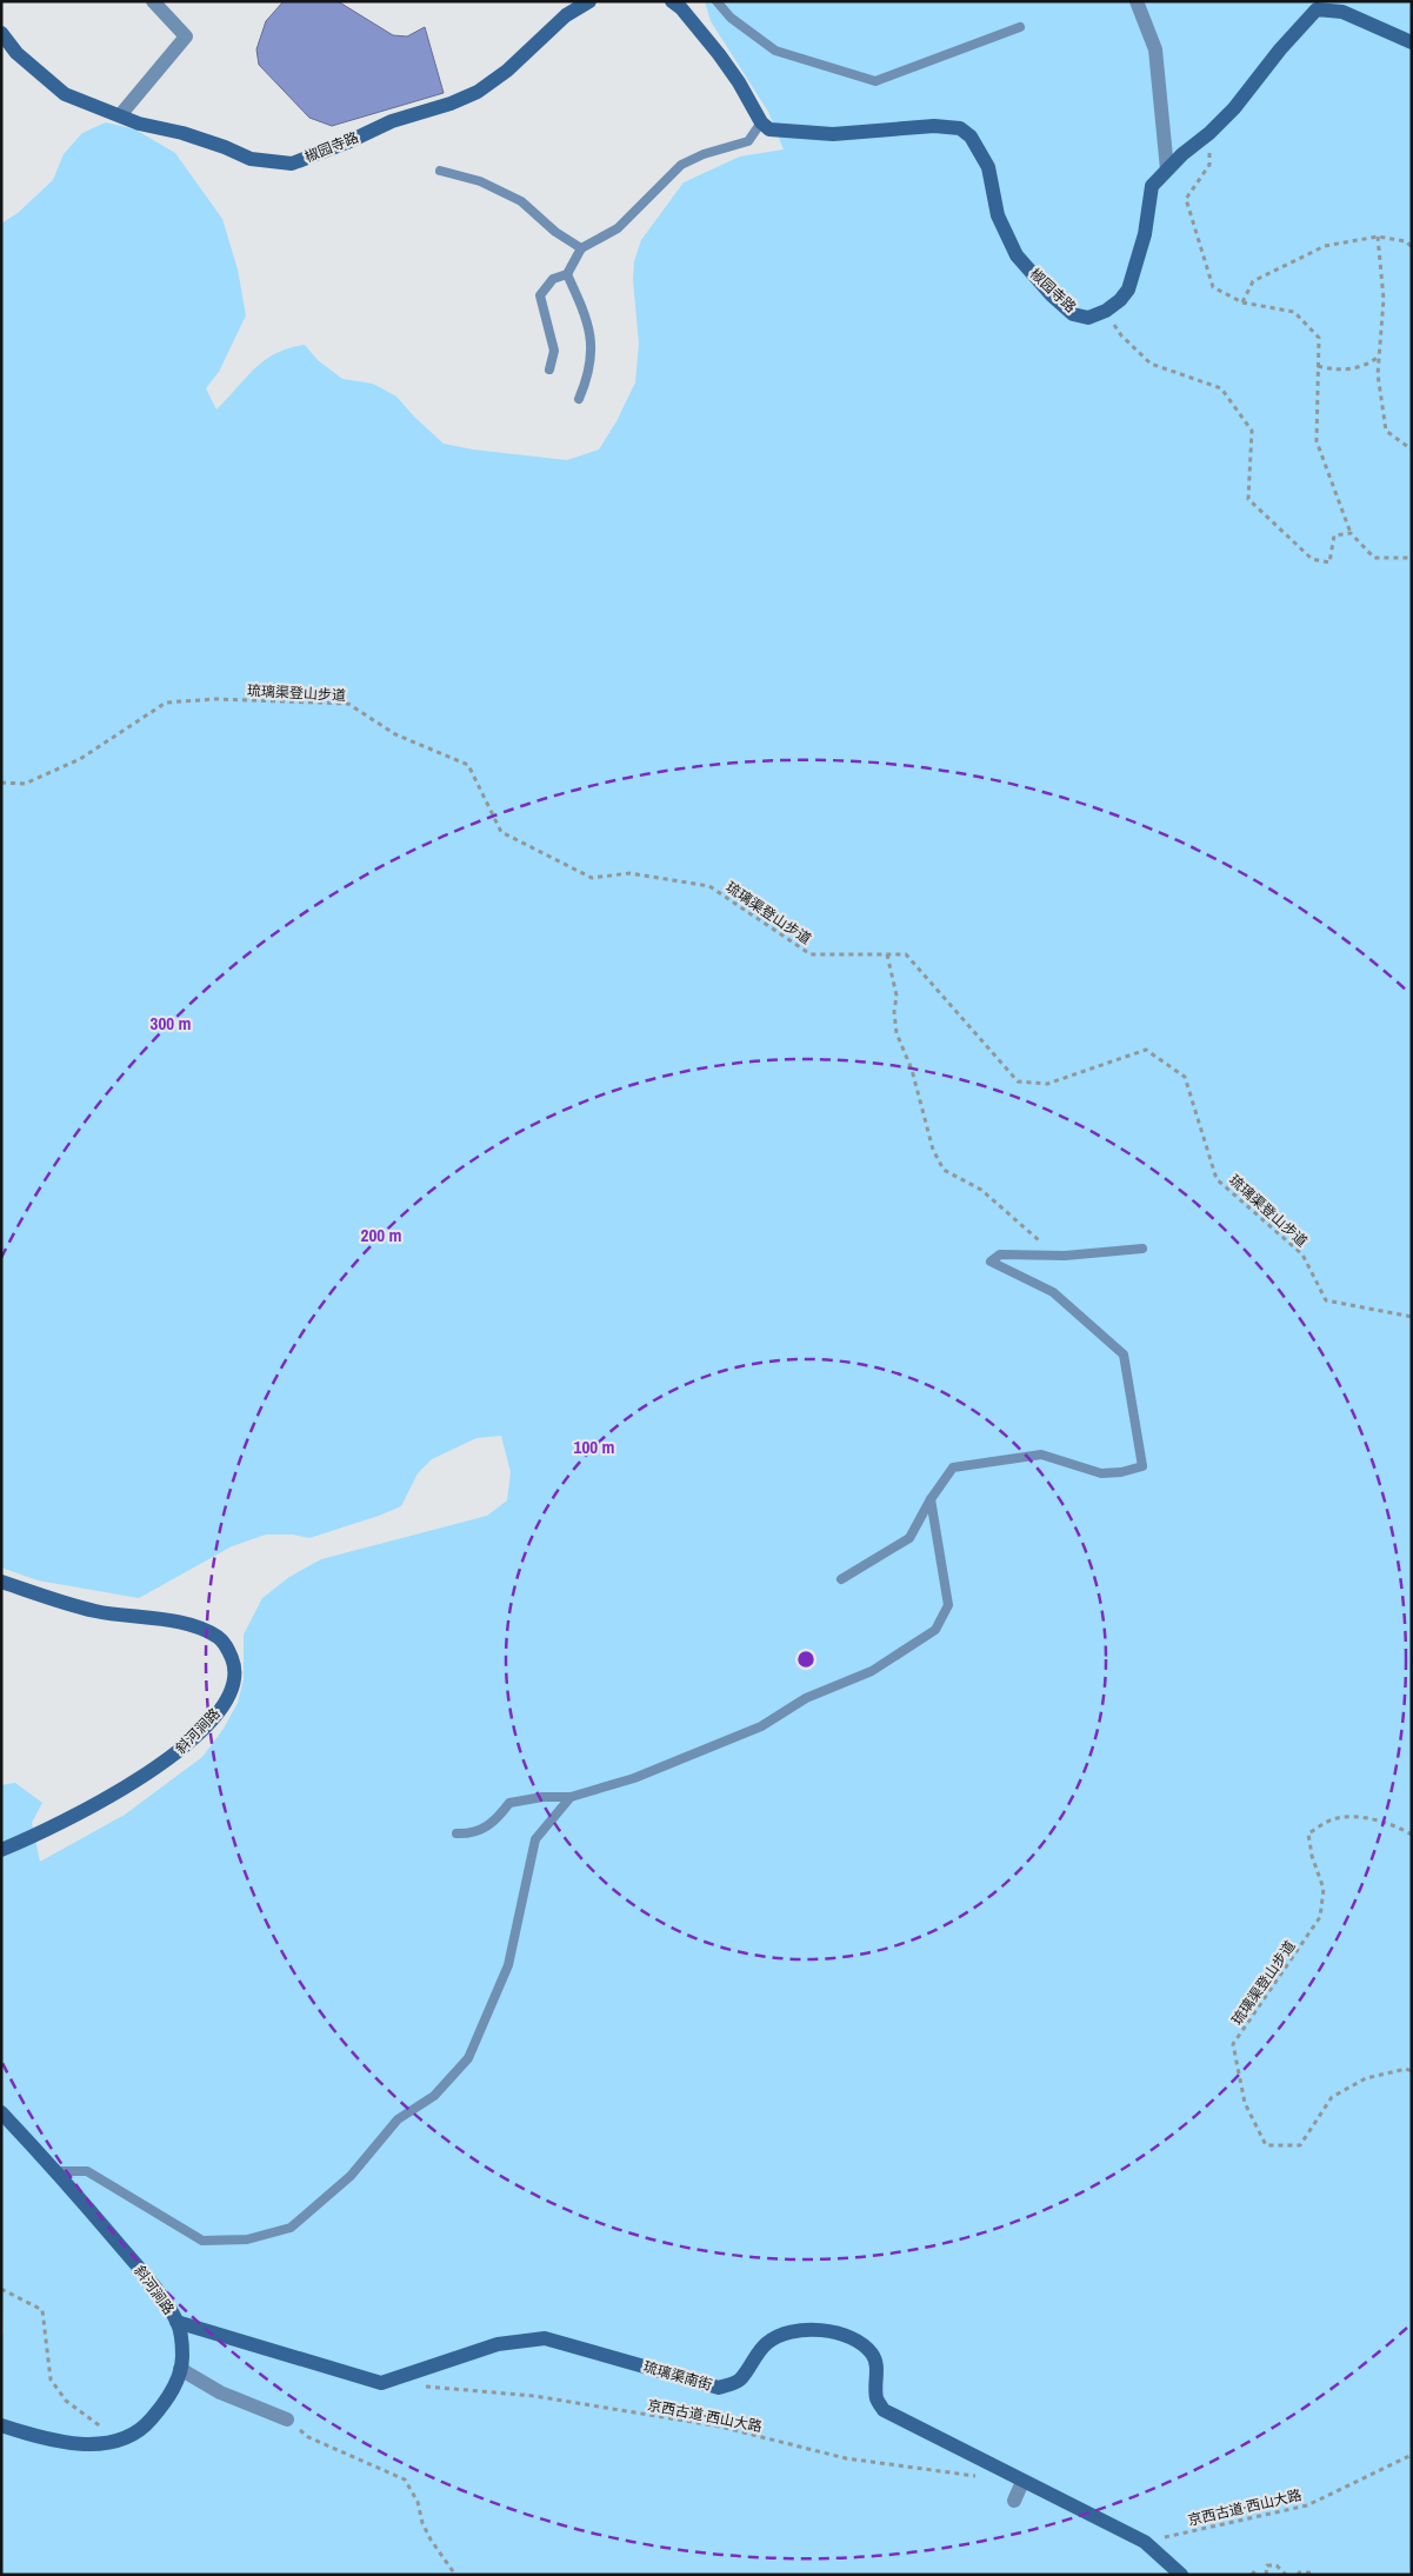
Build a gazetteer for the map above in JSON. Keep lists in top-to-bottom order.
{
  "streets": {
    "street": ["椒园寺路", "斜河涧路", "琉璃渠南街"],
    "path": ["琉璃渠登山步道", "京西古道·西山大路"]
  },
  "crossings": [
    ["斜河涧路", "琉璃渠南街"],
    ["琉璃渠南街", "京西古道·西山大路"]
  ],
  "rings": ["300 m", "200 m", "100 m"]
}
